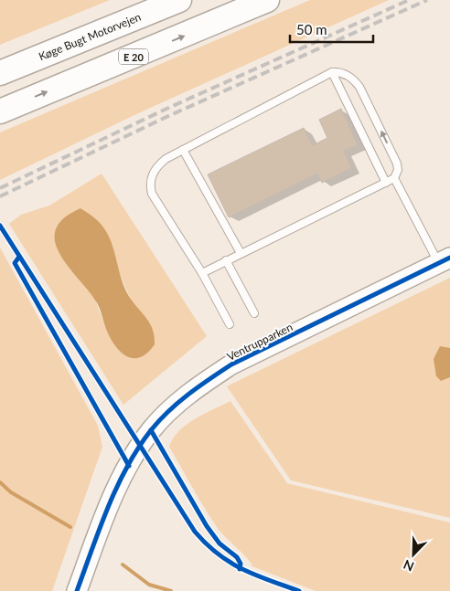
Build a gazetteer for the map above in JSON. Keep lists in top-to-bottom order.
{
  "streets": {
    "highway": ["Køge Bugt Motorvejen", "E 20"],
    "street": ["Ventrupparken"]
  },
  "scale_bar": "50 m",
  "north": "bottom left"
}
